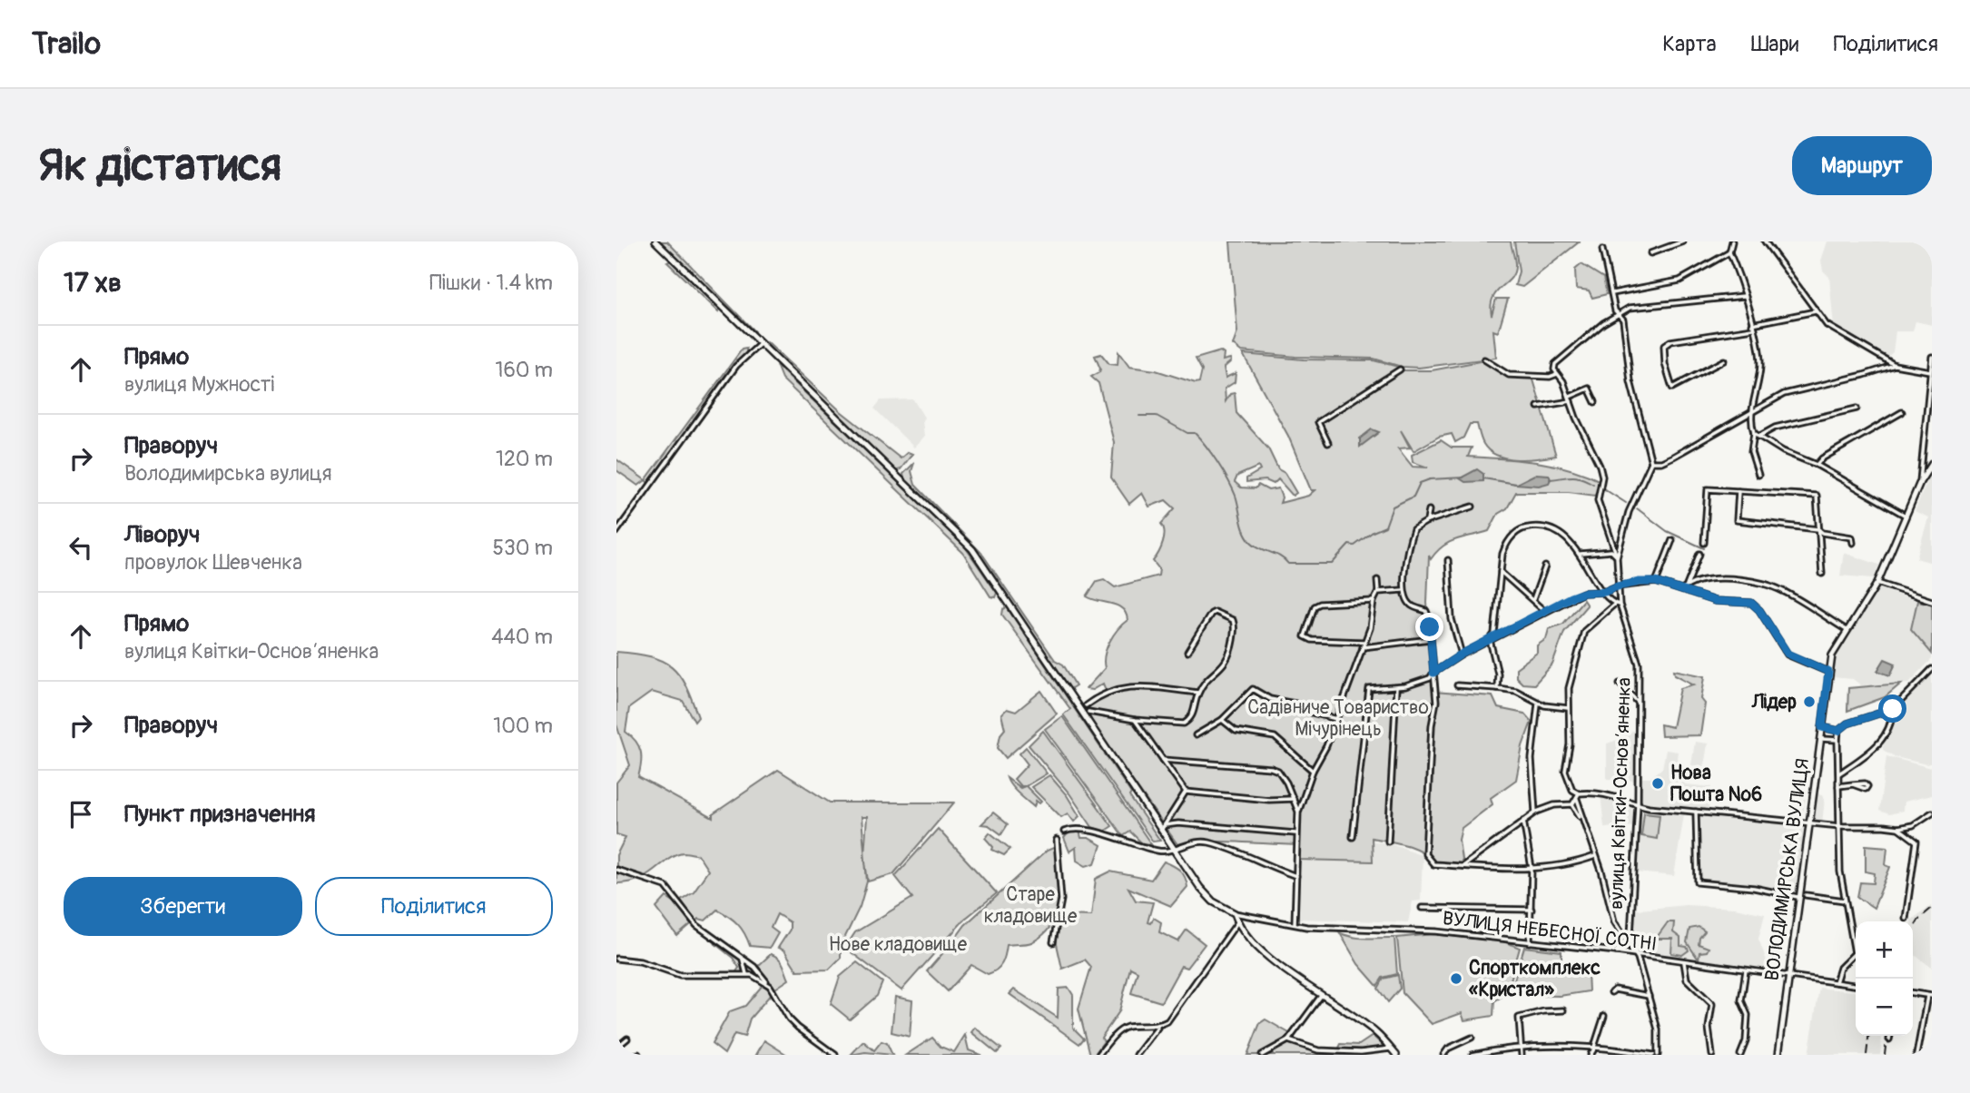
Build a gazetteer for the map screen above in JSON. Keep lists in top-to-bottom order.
{
  "streets": {
    "main road": ["ВОЛОДИМИРСЬКА ВУЛИЦЯ"],
    "street": ["вулиця Квітки-Основʼяненка", "ВУЛИЦЯ НЕБЕСНОЇ СОТНІ"]
  },
  "crossings": [
    ["вулиця Квітки-Основʼяненка", "ВУЛИЦЯ НЕБЕСНОЇ СОТНІ"],
    ["ВОЛОДИМИРСЬКА ВУЛИЦЯ", "ВУЛИЦЯ НЕБЕСНОЇ СОТНІ"]
  ],
  "parks": ["Садівниче Товариство Мічурінець", "Старе кладовище", "Нове кладовище"],
  "places": ["Лідер", "Нова Пошта №6", "Спорткомплекс «Кристал»"],
  "page": {
    "header": "Trailo",
    "nav": ["Карта", "Шари", "Поділитися"],
    "buttons": [
      "Маршрут",
      ["Зберегти", "Поділитися"]
    ],
    "title": "Як дістатися",
    "heading": ["17 хв", "Пішки · 1.4 km"],
    "list": [
      ["Прямо", "вулиця Мужності", "160 m"],
      ["Праворуч", "Володимирська вулиця", "120 m"],
      ["Ліворуч", "провулок Шевченка", "530 m"],
      ["Прямо", "вулиця Квітки-Основʼяненка", "440 m"],
      ["Праворуч", "100 m"],
      "Пункт призначення"
    ],
    "map_buttons": ["+", "−"]
  }
}
